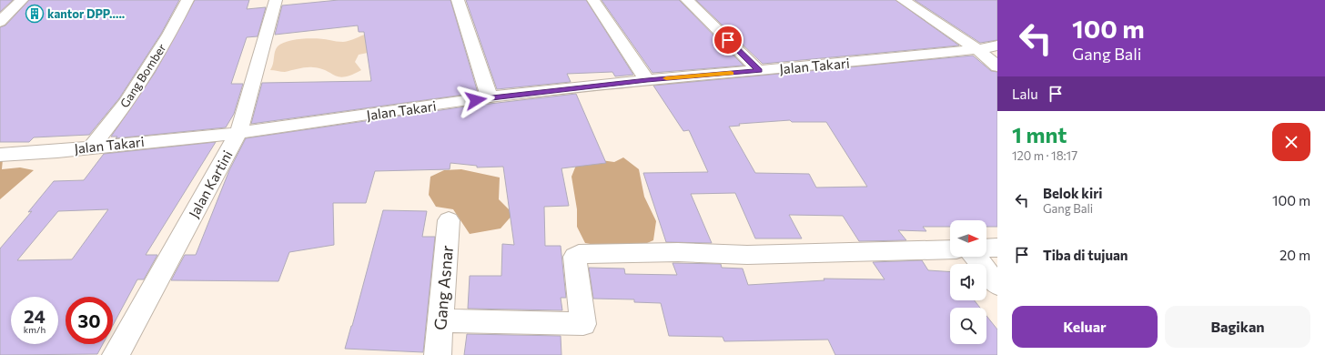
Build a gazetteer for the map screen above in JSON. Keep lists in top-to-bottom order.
{
  "streets": {
    "street": [
      "Jalan Takari",
      "Gang Bomber",
      "Jalan Kartini",
      "Gang Asnar"
    ]
  },
  "crossings": [
    ["Jalan Takari", "Gang Bomber"],
    ["Jalan Takari", "Jalan Kartini"]
  ],
  "places": {
    "building": ["kantor DPP....."]
  },
  "north": "right",
  "page": {
    "turn": ["100 m", "Gang Bali"],
    "then": "Lalu",
    "heading": ["1 mnt", "120 m · 18:17"],
    "list": [
      {
        "name": "Belok kiri",
        "note": "Gang Bali",
        "value": "100 m"
      },
      {
        "name": "Tiba di tujuan",
        "value": "20 m"
      }
    ],
    "speed": "24 km/h",
    "limit": "30",
    "buttons": ["Keluar", "Bagikan"]
  }
}
